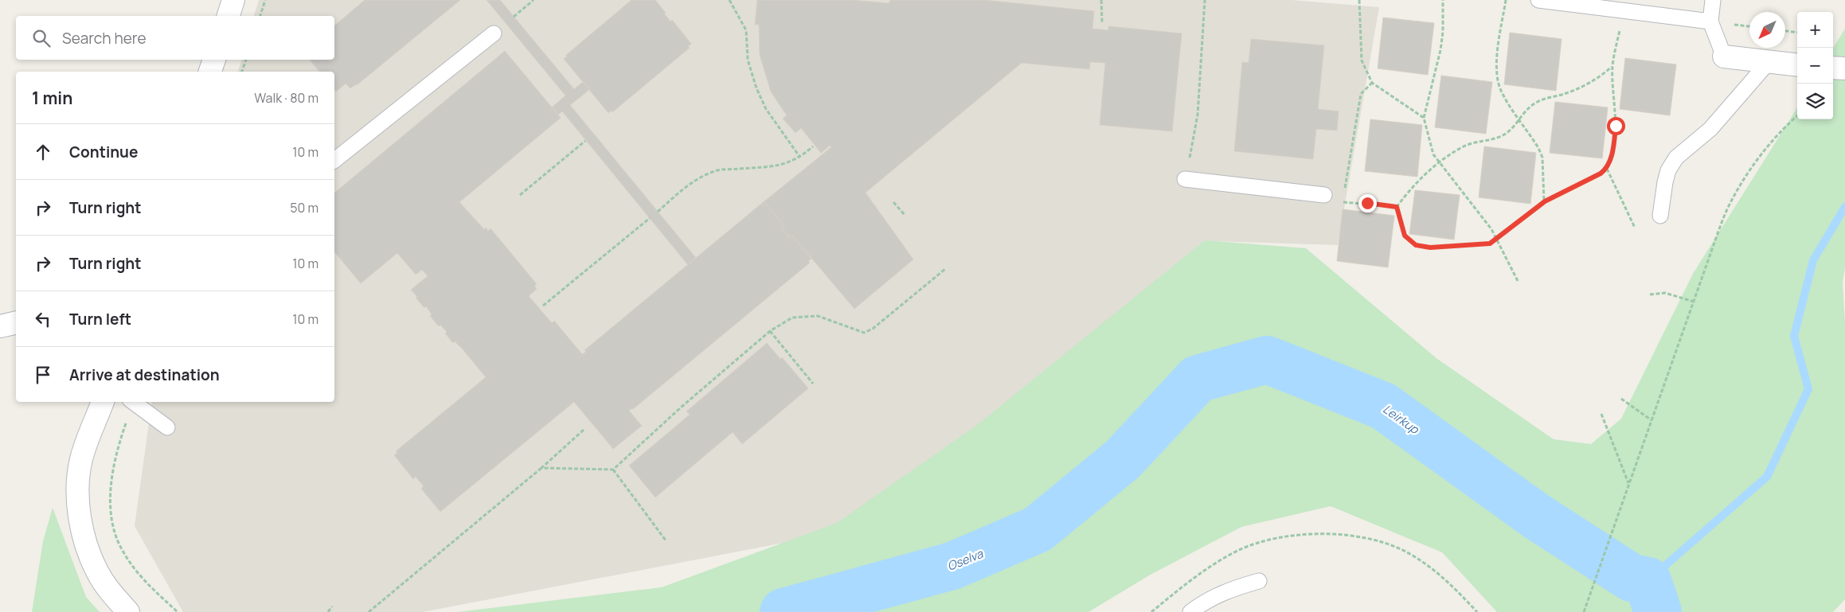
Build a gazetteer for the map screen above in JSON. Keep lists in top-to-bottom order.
{
  "water": ["Leirkup", "Oselva"],
  "north": "bottom left",
  "page": {
    "map_buttons": ["+", "−"],
    "search": "Search here",
    "heading": ["1 min", "Walk · 80 m"],
    "list": [
      ["Continue", "10 m"],
      ["Turn right", "50 m"],
      ["Turn right", "10 m"],
      ["Turn left", "10 m"],
      "Arrive at destination"
    ]
  }
}
